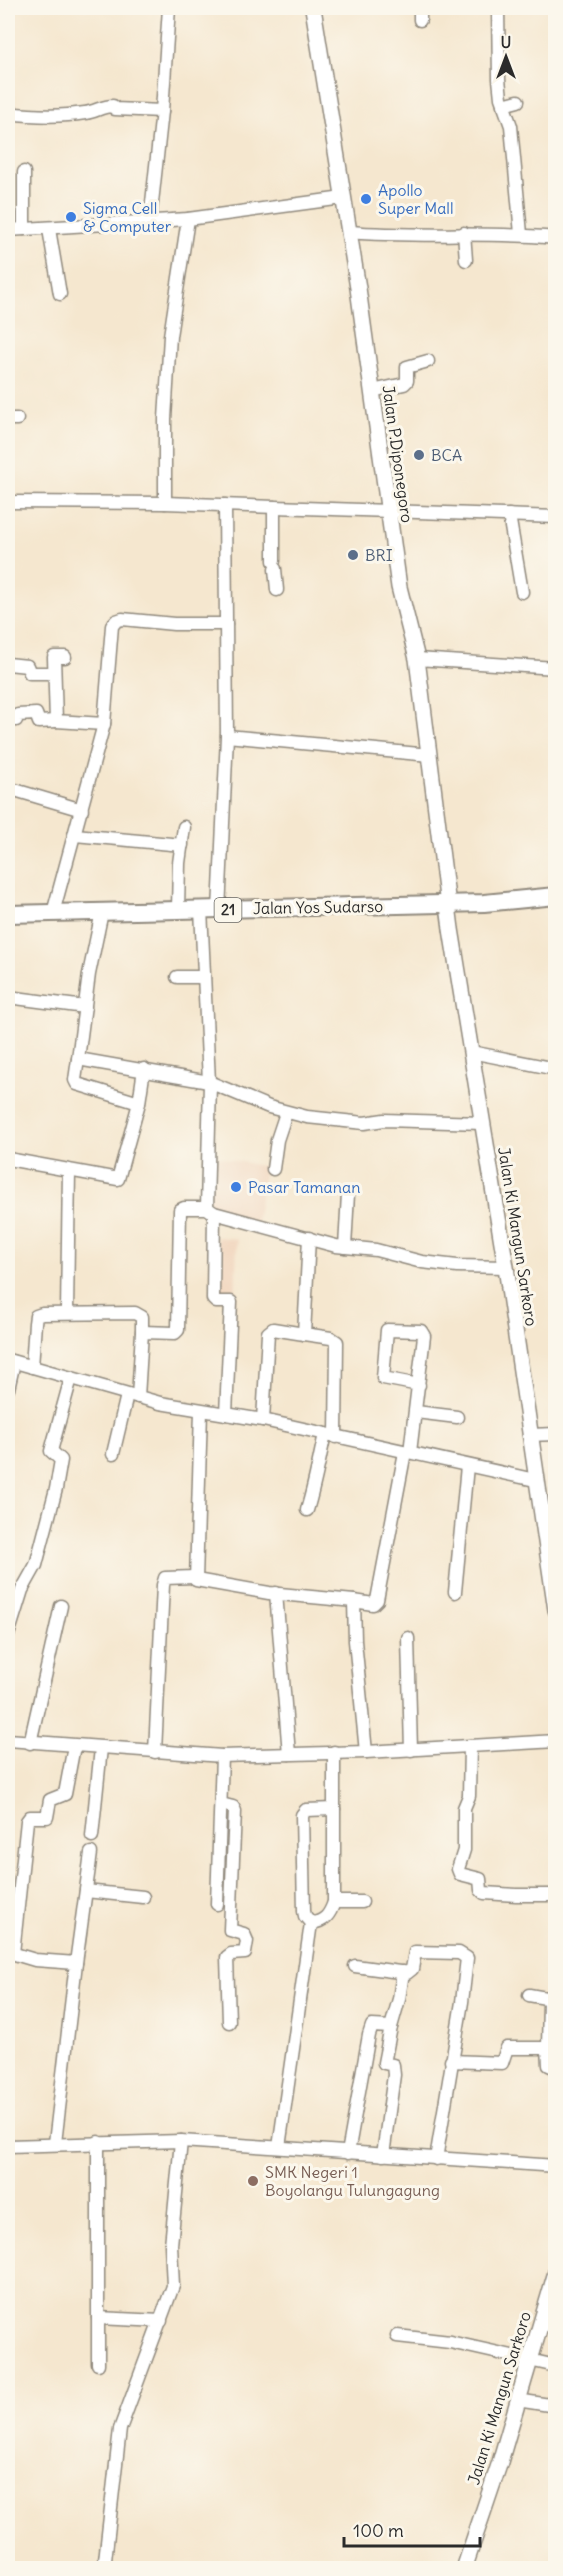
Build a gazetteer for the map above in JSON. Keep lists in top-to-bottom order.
{
  "streets": {
    "highway": ["Jalan Yos Sudarso", "21"],
    "main road": ["Jalan P.Diponegoro", "Jalan Ki Mangun Sarkoro"]
  },
  "crossings": [
    ["Jalan P.Diponegoro", "Jalan Yos Sudarso"],
    ["Jalan P.Diponegoro", "21"],
    ["Jalan P.Diponegoro", "Jalan Ki Mangun Sarkoro"],
    ["Jalan Yos Sudarso", "21"],
    ["Jalan Yos Sudarso", "Jalan Ki Mangun Sarkoro"],
    ["21", "Jalan Ki Mangun Sarkoro"]
  ],
  "places": [
    "Apollo Super Mall",
    "Sigma Cell & Computer",
    "BCA",
    "BRI",
    "Pasar Tamanan",
    "SMK Negeri 1 Boyolangu Tulungagung"
  ],
  "scale_bar": "100 m",
  "north": "top"
}
